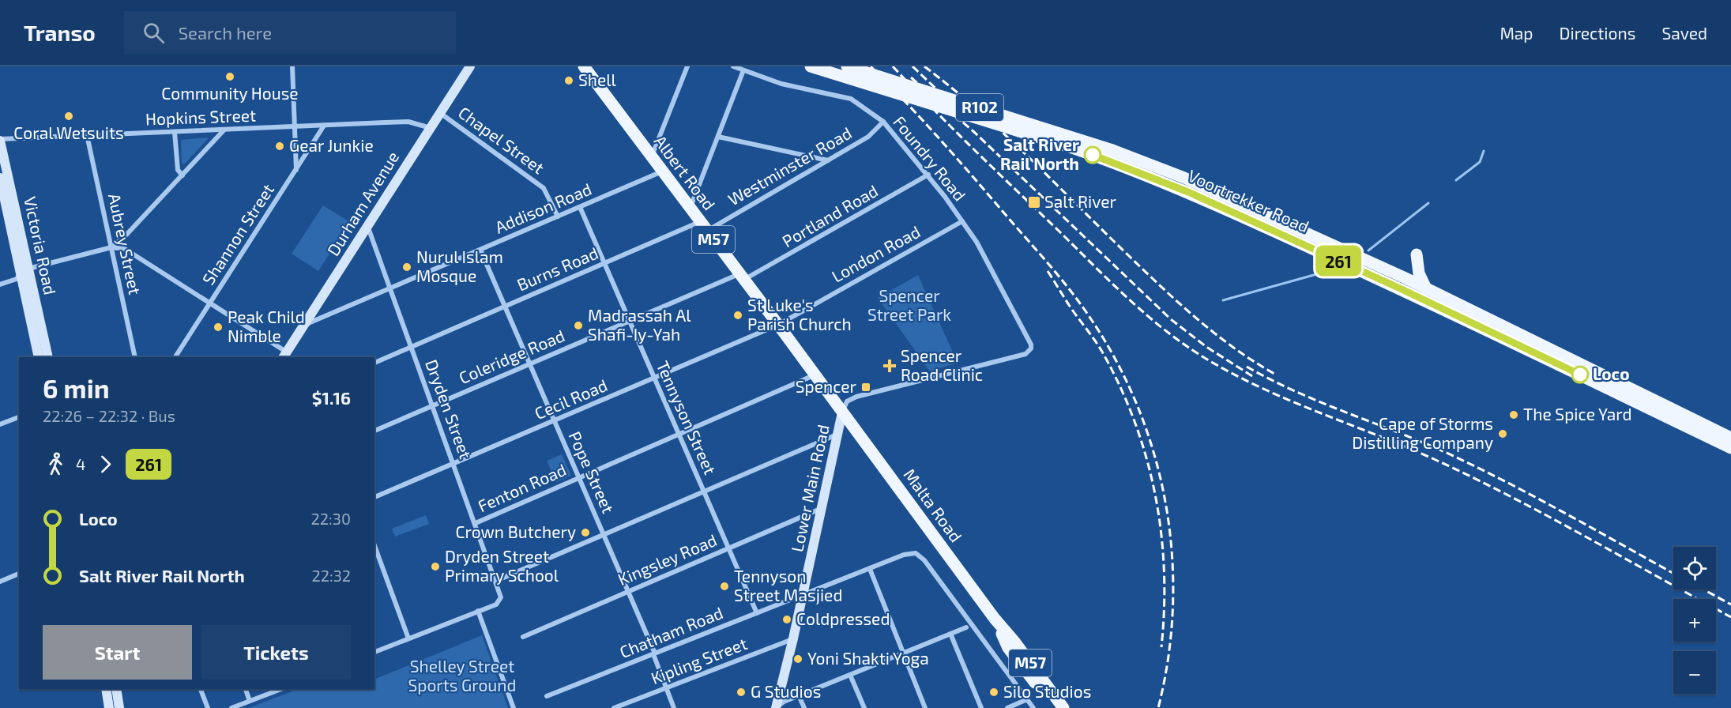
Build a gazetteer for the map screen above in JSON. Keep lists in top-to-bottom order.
{
  "streets": {
    "main road": [
      "R102",
      "Albert Road",
      "Voortrekker Road",
      "M57",
      "Malta Road"
    ],
    "street": [
      "Hopkins Street",
      "Chapel Street",
      "Foundry Road",
      "Westminster Road",
      "Durham Avenue",
      "Addison Road",
      "Portland Road",
      "Shannon Street",
      "Aubrey Street",
      "Victoria Road",
      "London Road",
      "Burns Road",
      "Coleridge Road",
      "Cecil Road",
      "Dryden Street",
      "Tennyson Street",
      "Pope Street",
      "Fenton Road",
      "Lower Main Road",
      "Kingsley Road",
      "Chatham Road",
      "Kipling Street"
    ]
  },
  "crossings": [
    ["Hopkins Street", "Durham Avenue"],
    ["Hopkins Street", "Shannon Street"],
    ["Hopkins Street", "Aubrey Street"],
    ["Hopkins Street", "Victoria Road"],
    ["Chapel Street", "Durham Avenue"],
    ["Chapel Street", "Addison Road"],
    ["Foundry Road", "Westminster Road"],
    ["Foundry Road", "Albert Road"],
    ["Foundry Road", "Portland Road"],
    ["Foundry Road", "London Road"],
    ["Foundry Road", "Lower Main Road"],
    ["Foundry Road", "Malta Road"],
    ["Westminster Road", "Albert Road"],
    ["Westminster Road", "Burns Road"],
    ["Albert Road", "Addison Road"],
    ["Albert Road", "Portland Road"],
    ["Albert Road", "London Road"],
    ["Albert Road", "Burns Road"],
    ["Albert Road", "Coleridge Road"],
    ["Albert Road", "Cecil Road"],
    ["Albert Road", "Fenton Road"],
    ["Albert Road", "Lower Main Road"],
    ["Albert Road", "Malta Road"],
    ["Durham Avenue", "Addison Road"],
    ["Durham Avenue", "Dryden Street"],
    ["Addison Road", "Dryden Street"],
    ["Addison Road", "Tennyson Street"],
    ["Addison Road", "Pope Street"],
    ["Portland Road", "Coleridge Road"],
    ["London Road", "Cecil Road"],
    ["Burns Road", "Dryden Street"],
    ["Burns Road", "Tennyson Street"],
    ["Burns Road", "Pope Street"],
    ["Coleridge Road", "Dryden Street"],
    ["Coleridge Road", "Tennyson Street"],
    ["Coleridge Road", "Pope Street"],
    ["Cecil Road", "Dryden Street"],
    ["Cecil Road", "Tennyson Street"],
    ["Cecil Road", "Pope Street"],
    ["Dryden Street", "Fenton Road"],
    ["Tennyson Street", "Fenton Road"],
    ["Tennyson Street", "Kingsley Road"],
    ["Tennyson Street", "Chatham Road"],
    ["Pope Street", "Fenton Road"],
    ["Pope Street", "Kingsley Road"],
    ["Pope Street", "Chatham Road"],
    ["Pope Street", "Kipling Street"],
    ["Lower Main Road", "Malta Road"],
    ["Lower Main Road", "Kingsley Road"],
    ["Lower Main Road", "Chatham Road"],
    ["Lower Main Road", "Kipling Street"]
  ],
  "parks": ["Spencer Street Park", "Shelley Street Sports Ground"],
  "places": {
    "other": [
      "Community House",
      "Shell",
      "Coral Wetsuits",
      "Gear Junkie",
      "Salt River Rail North",
      "Nurul Islam Mosque",
      "St Luke's Parish Church",
      "Madrassah Al Shafi-Iy-Yah",
      "Peak Child Nimble",
      "Loco",
      "The Spice Yard",
      "Cape of Storms Distilling Company",
      "Crown Butchery",
      "Dryden Street Primary School",
      "Tennyson Street Masjied",
      "Coldpressed",
      "Yoni Shakti Yoga",
      "G Studios",
      "Silo Studios"
    ],
    "transit": ["Salt River", "Spencer"],
    "health": ["Spencer Road Clinic"]
  },
  "lines": ["bus line 261"],
  "page": {
    "header": "Transo",
    "search": "Search here",
    "nav": ["Map", "Directions", "Saved"],
    "on_map": "261",
    "heading": ["6 min", "22:26 – 22:32 · Bus", "$1.16"],
    "legs": ["4", "261"],
    "list": [
      {
        "name": "Loco",
        "value": "22:30"
      },
      {
        "name": "Salt River Rail North",
        "value": "22:32"
      }
    ],
    "map_buttons": ["+", "−"],
    "buttons": ["Start", "Tickets"]
  }
}
